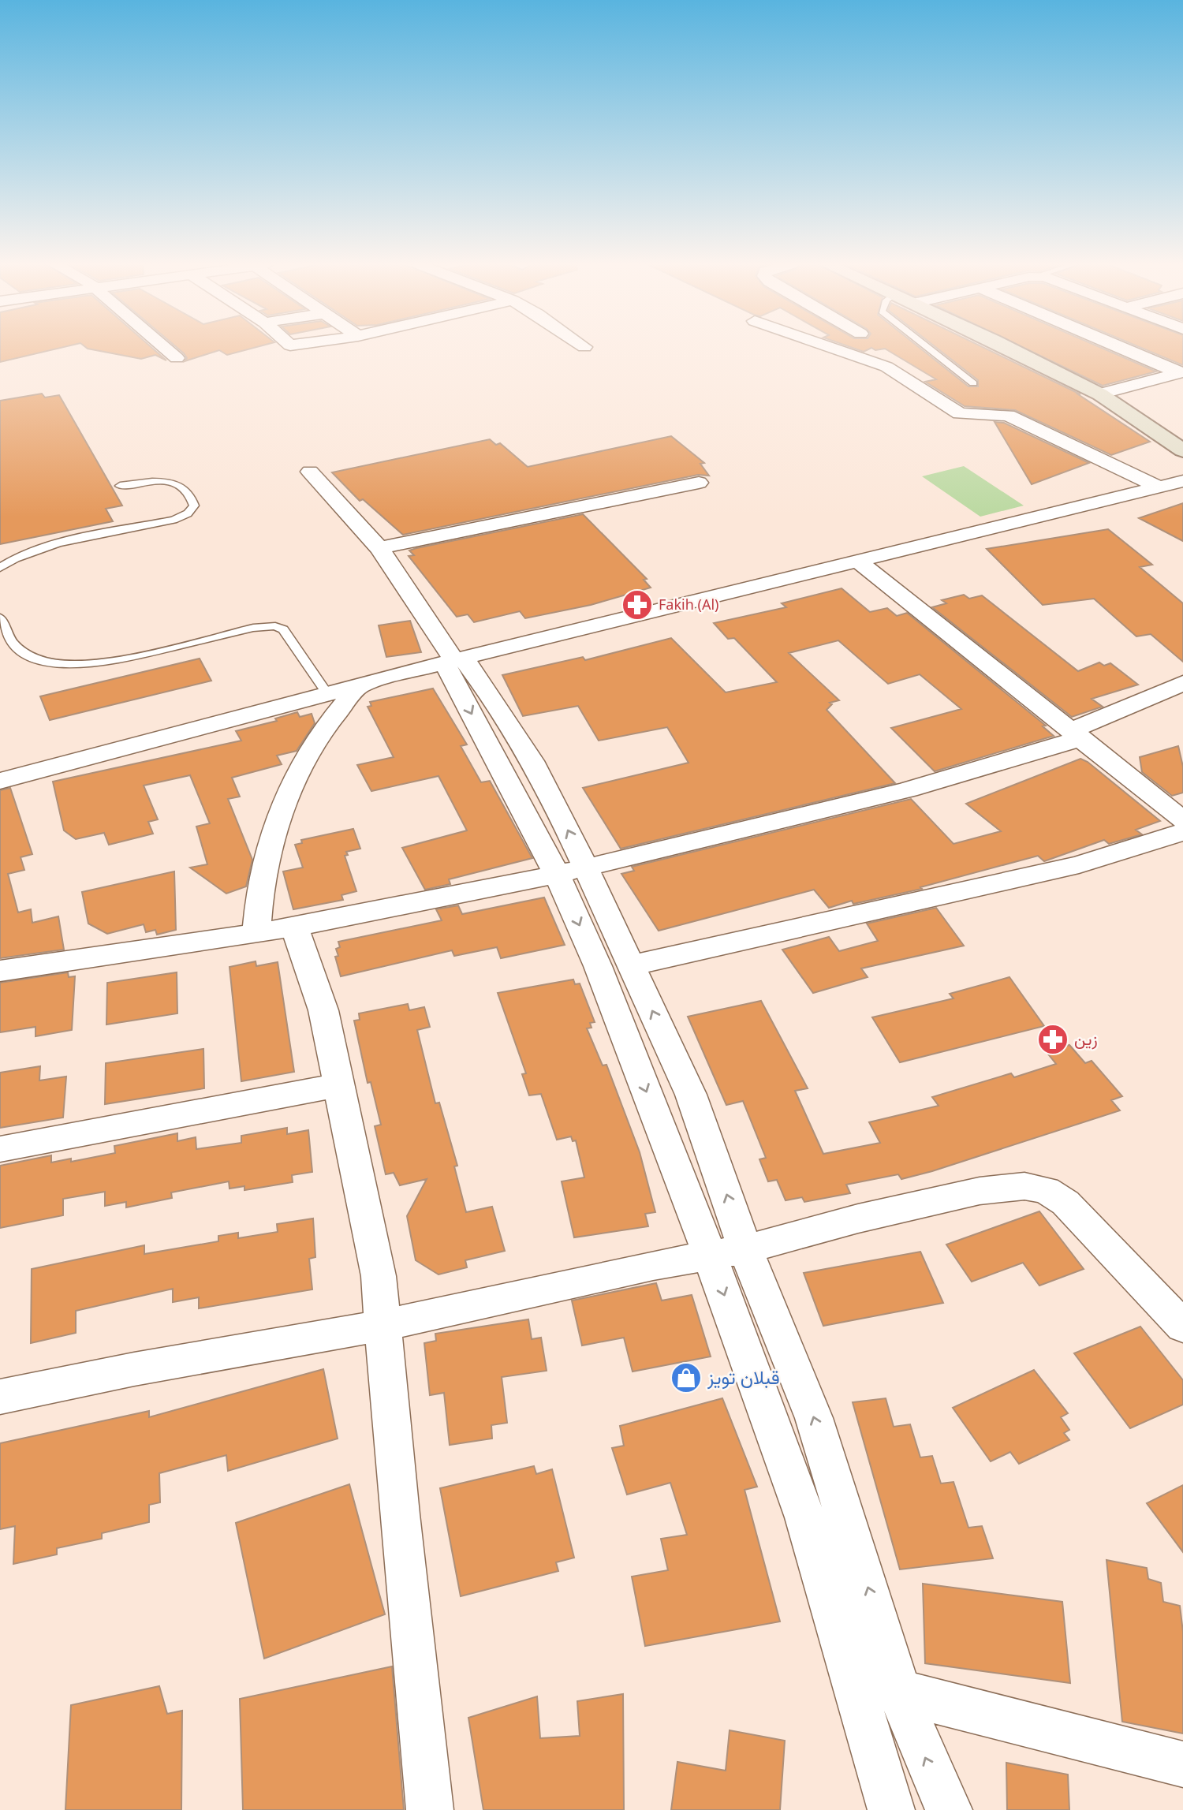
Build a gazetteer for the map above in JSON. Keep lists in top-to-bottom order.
{
  "places": {
    "pharmacy": ["Fakih (Al)", "زين"],
    "shop": ["قبلان تويز"]
  }
}
